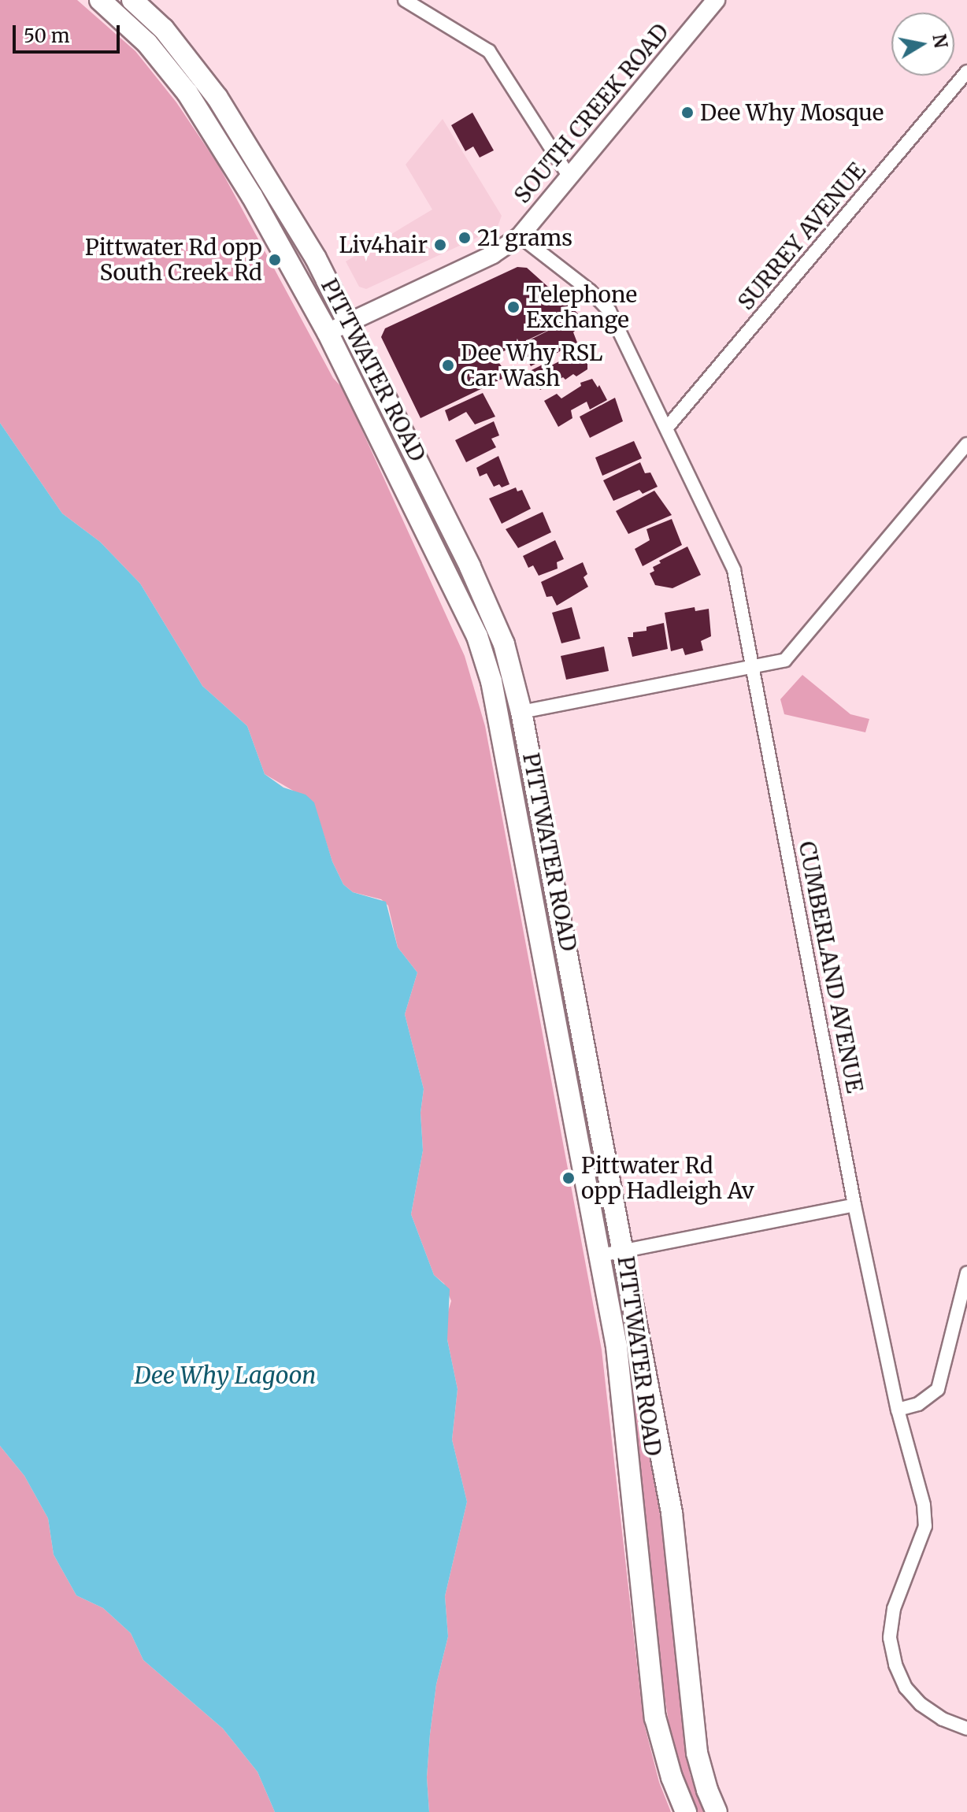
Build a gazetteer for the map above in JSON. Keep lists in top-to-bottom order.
{
  "streets": {
    "highway": ["PITTWATER ROAD"],
    "main road": ["SOUTH CREEK ROAD"],
    "street": ["SURREY AVENUE", "CUMBERLAND AVENUE"]
  },
  "crossings": [
    ["SOUTH CREEK ROAD", "PITTWATER ROAD"],
    ["SOUTH CREEK ROAD", "CUMBERLAND AVENUE"],
    ["SURREY AVENUE", "CUMBERLAND AVENUE"]
  ],
  "water": ["Dee Why Lagoon"],
  "places": [
    "Dee Why Mosque",
    "21 grams",
    "Liv4hair",
    "Pittwater Rd opp South Creek Rd",
    "Telephone Exchange",
    "Dee Why RSL Car Wash",
    "Pittwater Rd opp Hadleigh Av"
  ],
  "scale_bar": "50 m",
  "north": "right"
}
